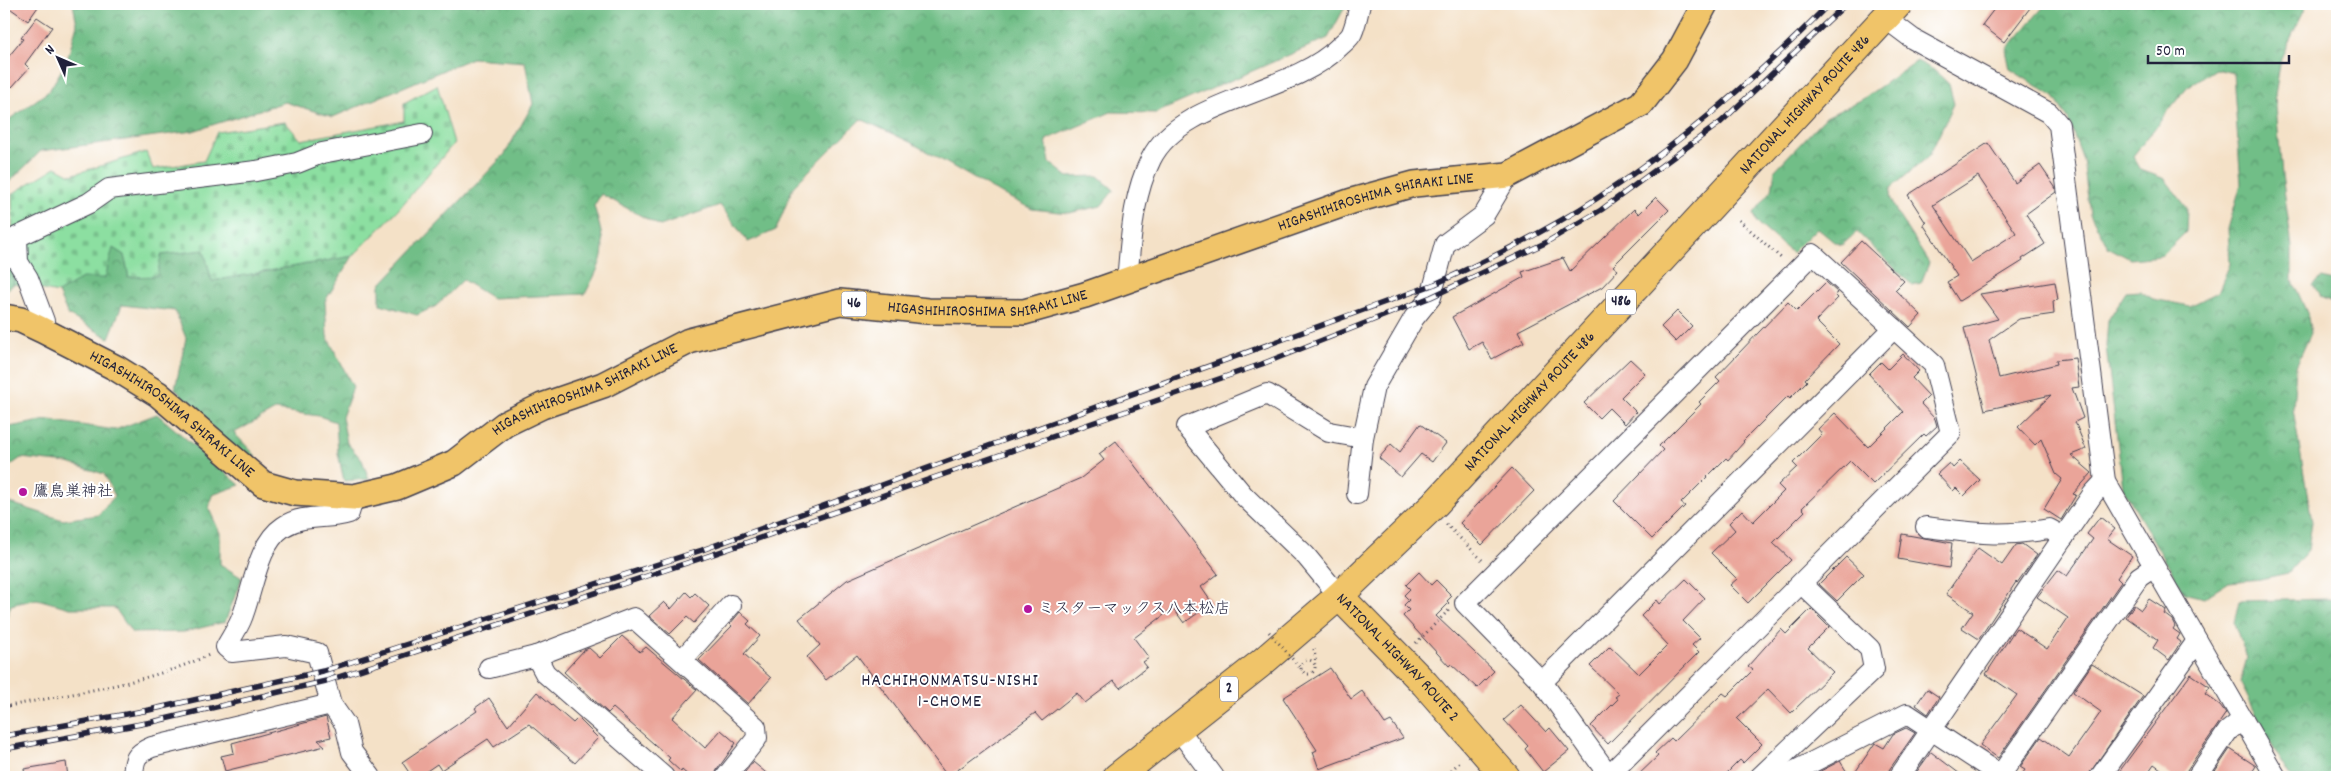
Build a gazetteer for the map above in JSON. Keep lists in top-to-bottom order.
{
  "streets": {
    "highway": [
      "NATIONAL HIGHWAY ROUTE 486",
      "486",
      "NATIONAL HIGHWAY ROUTE 2",
      "2"
    ],
    "main road": ["HIGASHIHIROSHIMA SHIRAKI LINE", "46"]
  },
  "crossings": [
    ["NATIONAL HIGHWAY ROUTE 486", "NATIONAL HIGHWAY ROUTE 2"]
  ],
  "districts": ["HACHIHONMATSU-NISHI 1-CHOME"],
  "places": ["鷹鳥巣神社", "ミスターマックス八本松店"],
  "scale_bar": "50 m",
  "north": "top left"
}
